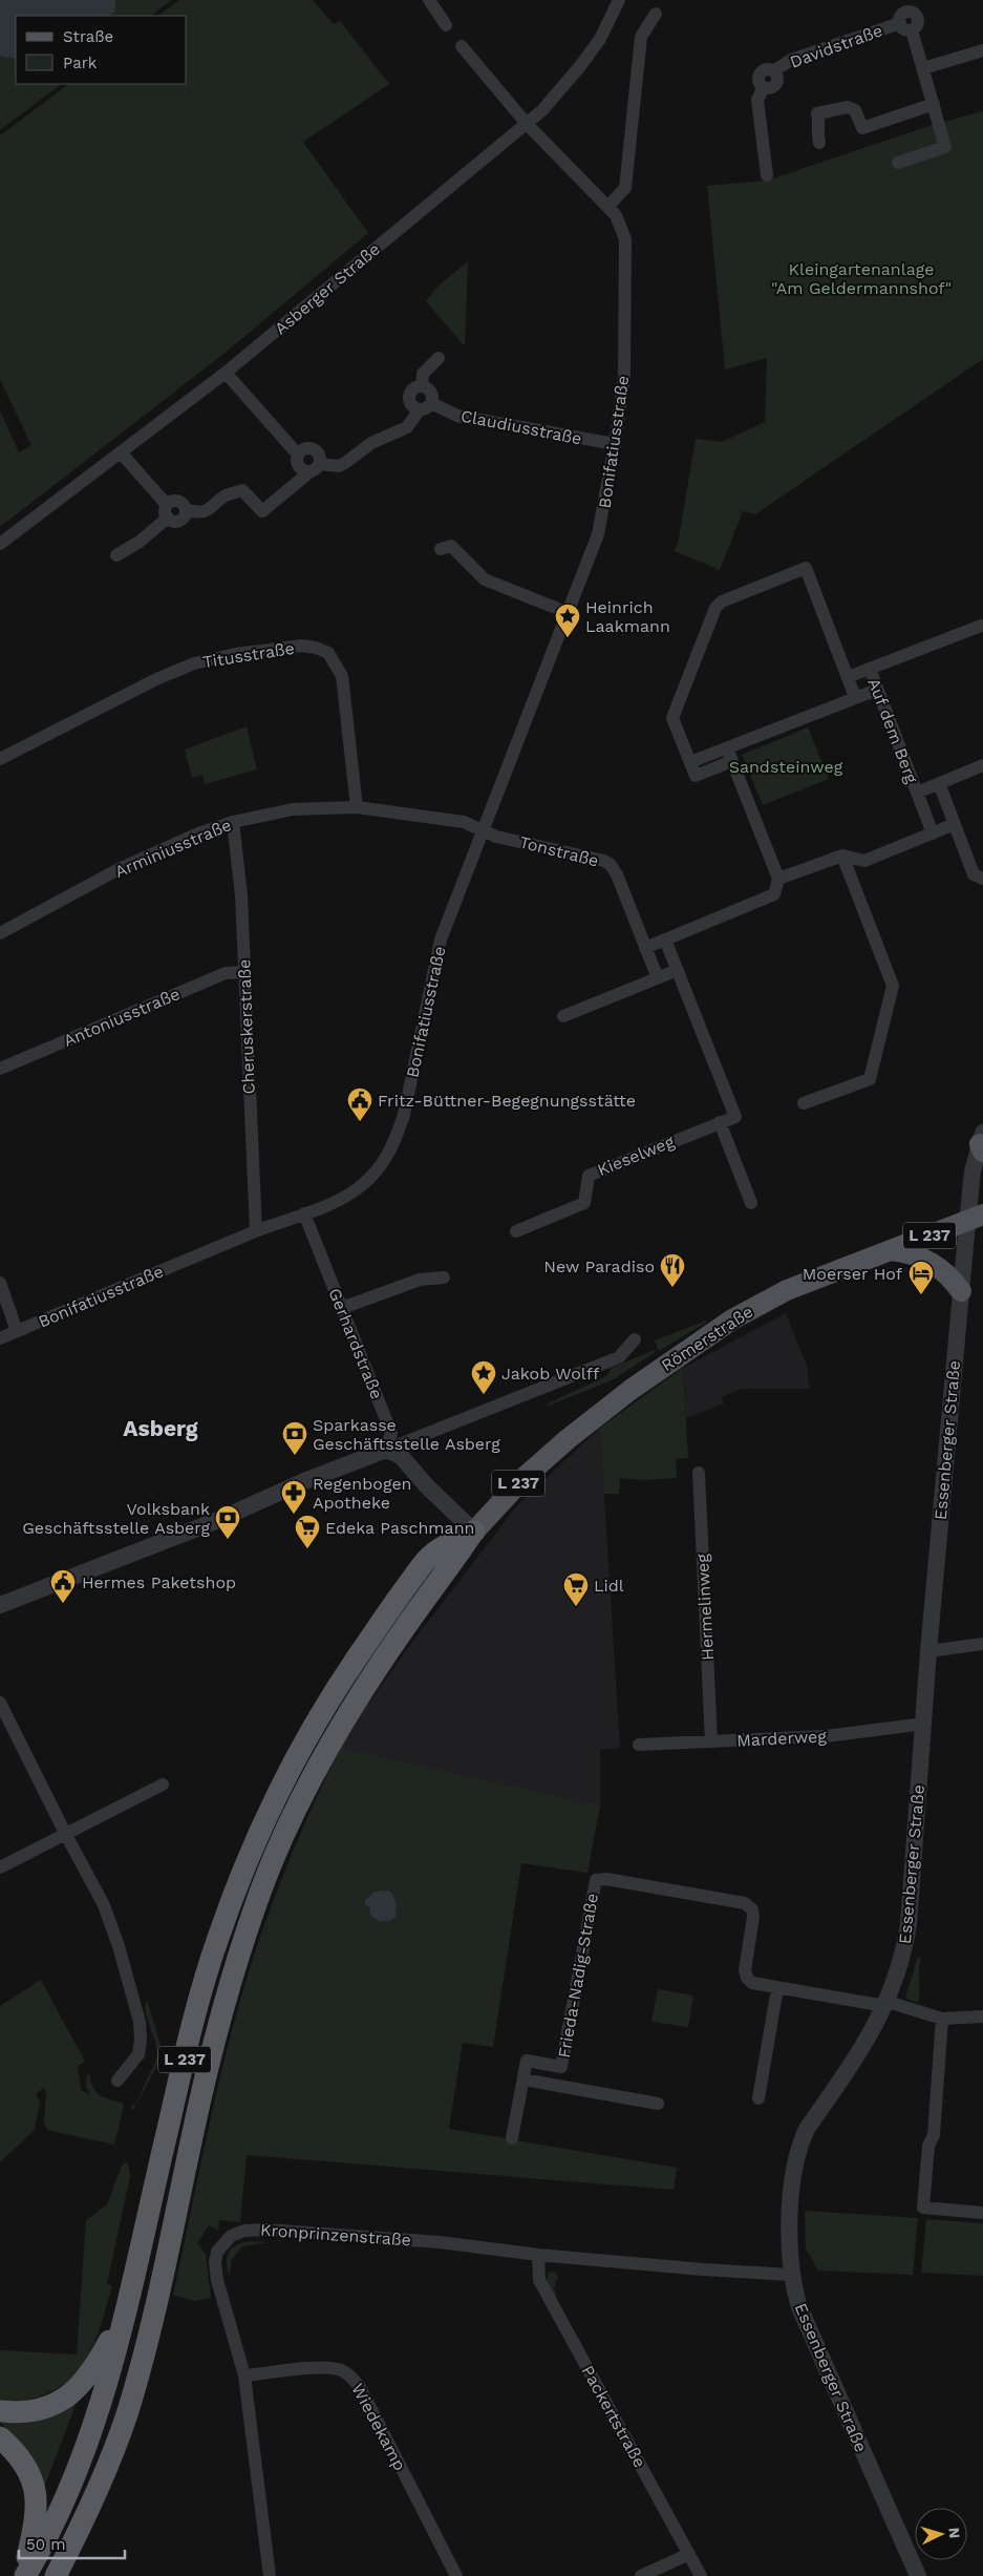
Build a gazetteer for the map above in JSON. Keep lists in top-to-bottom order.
{
  "streets": {
    "highway": ["L 237"],
    "main road": ["Römerstraße"],
    "street": [
      "Davidstraße",
      "Asberger Straße",
      "Claudiusstraße",
      "Bonifatiusstraße",
      "Titusstraße",
      "Auf dem Berg",
      "Arminiusstraße",
      "Tonstraße",
      "Antoniusstraße",
      "Cheruskerstraße",
      "Kieselweg",
      "Gerhardstraße",
      "Essenberger Straße",
      "Hermelinweg",
      "Marderweg",
      "Frieda-Nadig-Straße",
      "Kronprinzenstraße",
      "Packertstraße",
      "Wiedekamp"
    ]
  },
  "crossings": [
    ["Asberger Straße", "Bonifatiusstraße"],
    ["Claudiusstraße", "Bonifatiusstraße"],
    ["Bonifatiusstraße", "Arminiusstraße"],
    ["Bonifatiusstraße", "Tonstraße"],
    ["Bonifatiusstraße", "Cheruskerstraße"],
    ["Bonifatiusstraße", "Gerhardstraße"],
    ["Titusstraße", "Arminiusstraße"],
    ["Arminiusstraße", "Tonstraße"],
    ["Arminiusstraße", "Cheruskerstraße"],
    ["Antoniusstraße", "Cheruskerstraße"],
    ["L 237", "Römerstraße"],
    ["Römerstraße", "Essenberger Straße"],
    ["Essenberger Straße", "Marderweg"],
    ["Essenberger Straße", "Frieda-Nadig-Straße"],
    ["Essenberger Straße", "Kronprinzenstraße"],
    ["Hermelinweg", "Marderweg"],
    ["Kronprinzenstraße", "Packertstraße"],
    ["Kronprinzenstraße", "Wiedekamp"]
  ],
  "districts": ["Asberg"],
  "parks": ["Kleingartenanlage \"Am Geldermannshof\"", "Sandsteinweg"],
  "places": {
    "place": ["Heinrich Laakmann", "Jakob Wolff"],
    "public building": ["Fritz-Büttner-Begegnungsstätte", "Hermes Paketshop"],
    "restaurant": ["New Paradiso"],
    "hotel": ["Moerser Hof"],
    "bank": ["Sparkasse Geschäftsstelle Asberg", "Volksbank Geschäftsstelle Asberg"],
    "pharmacy": ["Regenbogen Apotheke"],
    "supermarket": ["Edeka Paschmann", "Lidl"]
  },
  "legend": ["Straße", "Park"],
  "scale_bar": "50 m",
  "north": "right"
}
